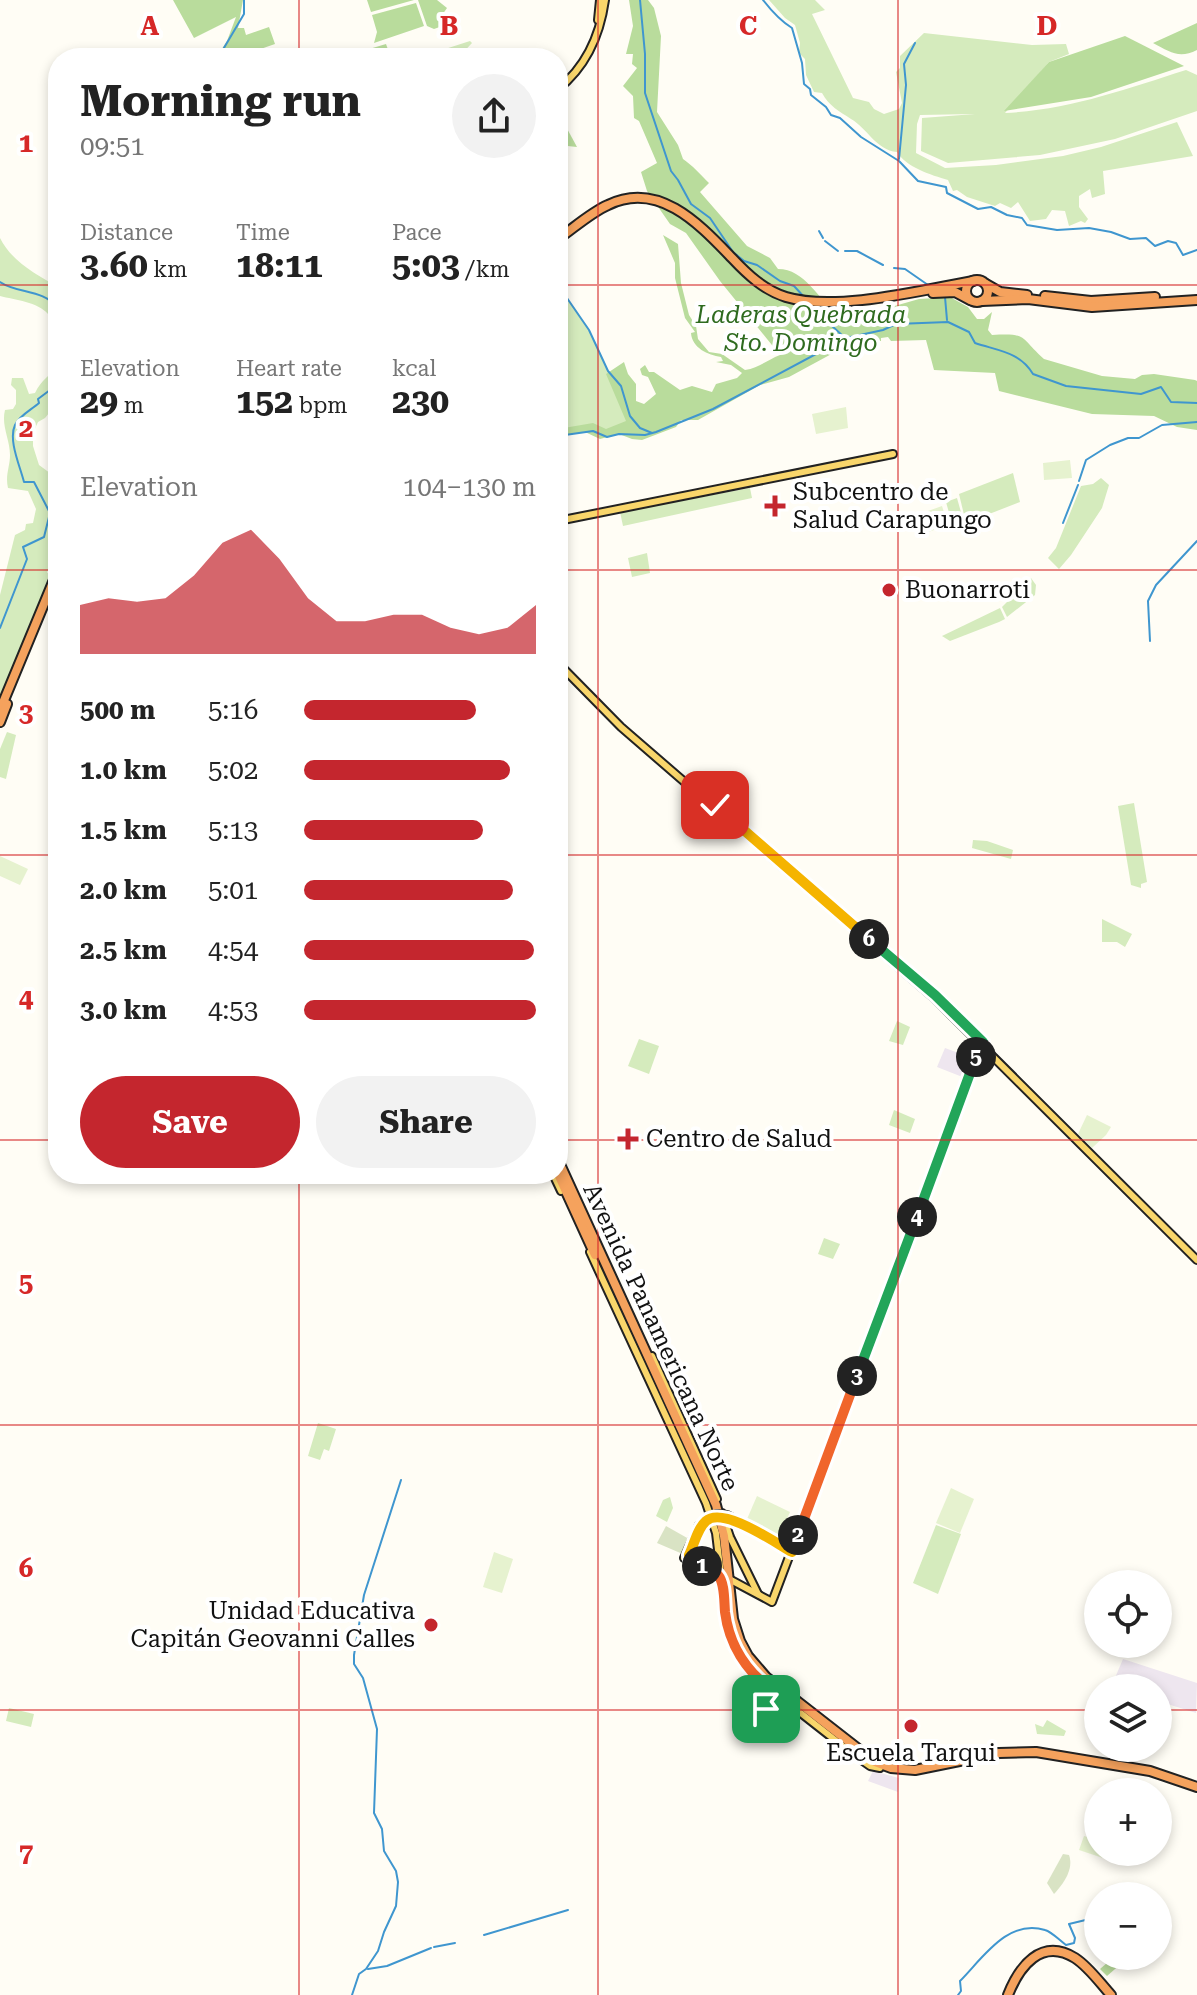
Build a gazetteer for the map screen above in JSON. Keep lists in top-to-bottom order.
{
  "streets": {
    "highway": ["Avenida Panamericana Norte"]
  },
  "parks": ["Laderas Quebrada Sto. Domingo"],
  "places": {
    "health": ["Subcentro de Salud Carapungo", "Centro de Salud"],
    "other": ["Buonarroti", "Unidad Educativa Capitán Geovanni Calles", "Escuela Tarqui"]
  },
  "page": {
    "heading": ["Morning run", "09:51"],
    "stats": [
      ["Distance", "3.60 km"],
      ["Time", "18:11"],
      ["Pace", "5:03 /km"],
      ["Elevation", "29 m"],
      ["Heart rate", "152 bpm"],
      ["kcal", "230"]
    ],
    "chart": ["Elevation", "104–130 m"],
    "list": [
      {
        "name": "500 m",
        "note": "5:16"
      },
      {
        "name": "1.0 km",
        "note": "5:02"
      },
      {
        "name": "1.5 km",
        "note": "5:13"
      },
      {
        "name": "2.0 km",
        "note": "5:01"
      },
      {
        "name": "2.5 km",
        "note": "4:54"
      },
      {
        "name": "3.0 km",
        "note": "4:53"
      }
    ],
    "pins": [
      "6",
      "5",
      "4",
      "3",
      "2",
      "1"
    ],
    "buttons": ["Save", "Share"],
    "map_buttons": ["+", "−"]
  },
  "grid": {
    "columns": [
      "A",
      "B",
      "C",
      "D"
    ],
    "rows": [
      "1",
      "2",
      "3",
      "4",
      "5",
      "6",
      "7"
    ]
  }
}
